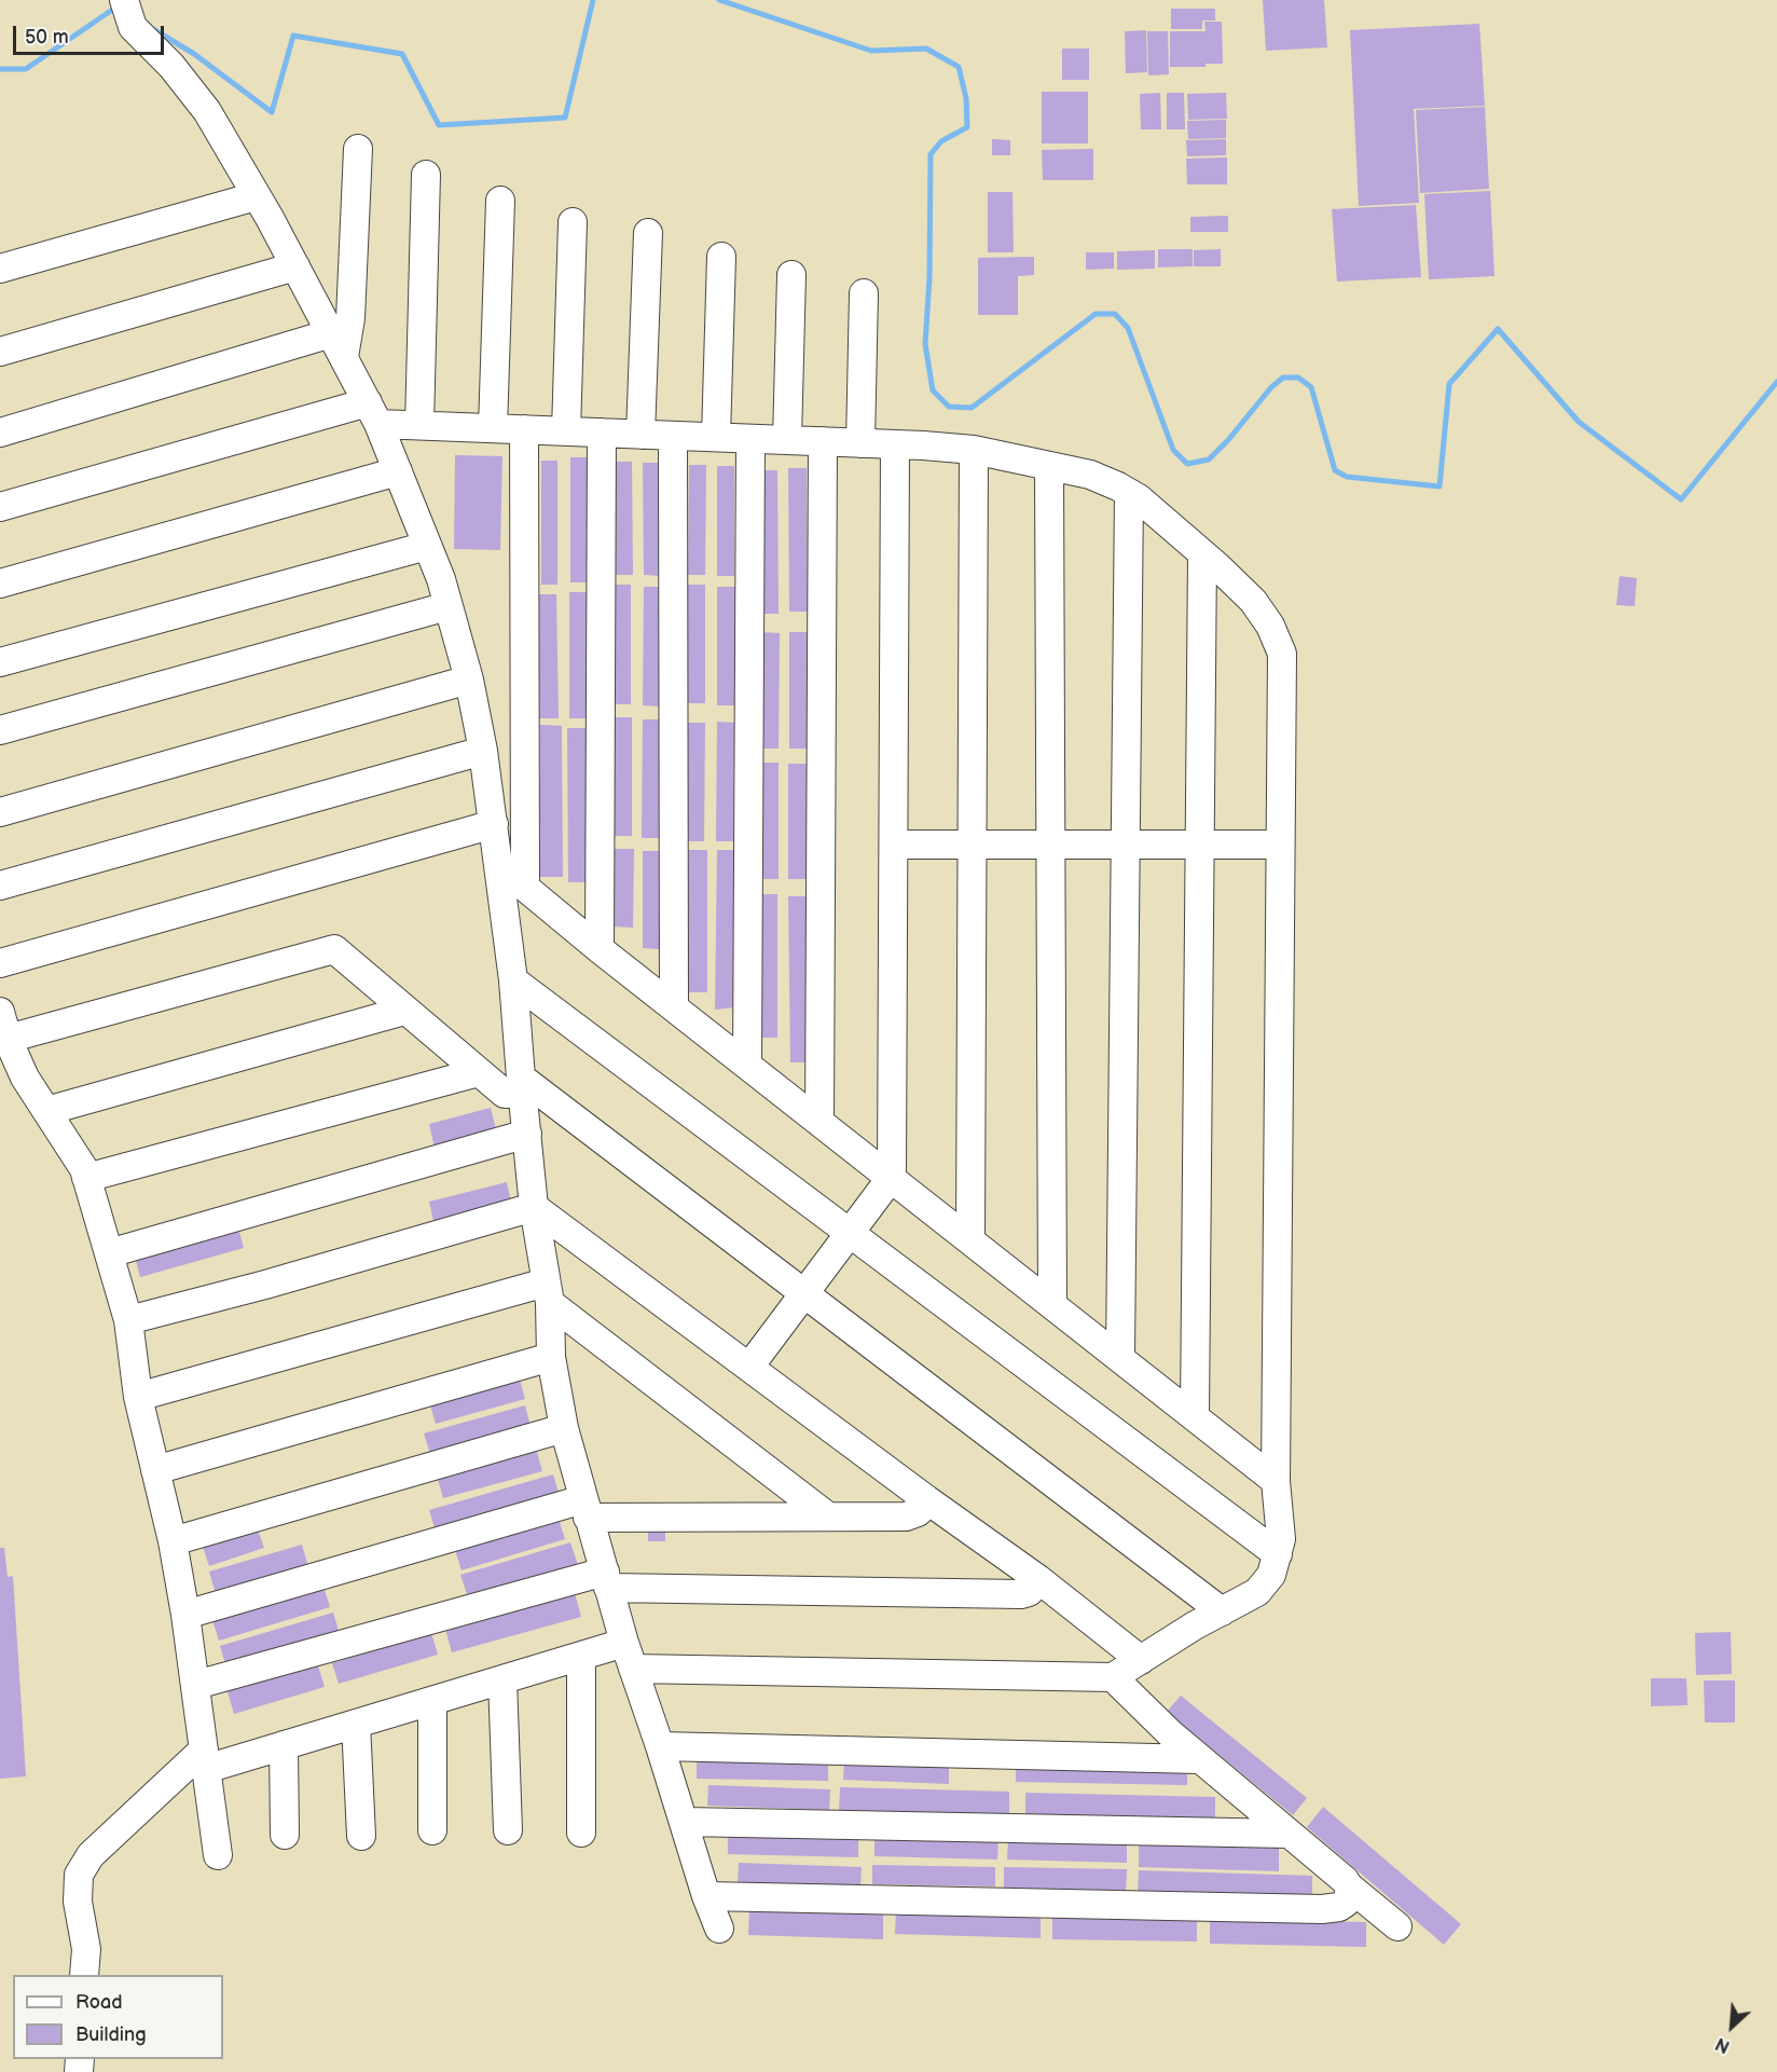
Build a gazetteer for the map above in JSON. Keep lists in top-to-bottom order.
{
  "legend": ["Road", "Building"],
  "scale_bar": "50 m",
  "north": "bottom left"
}
